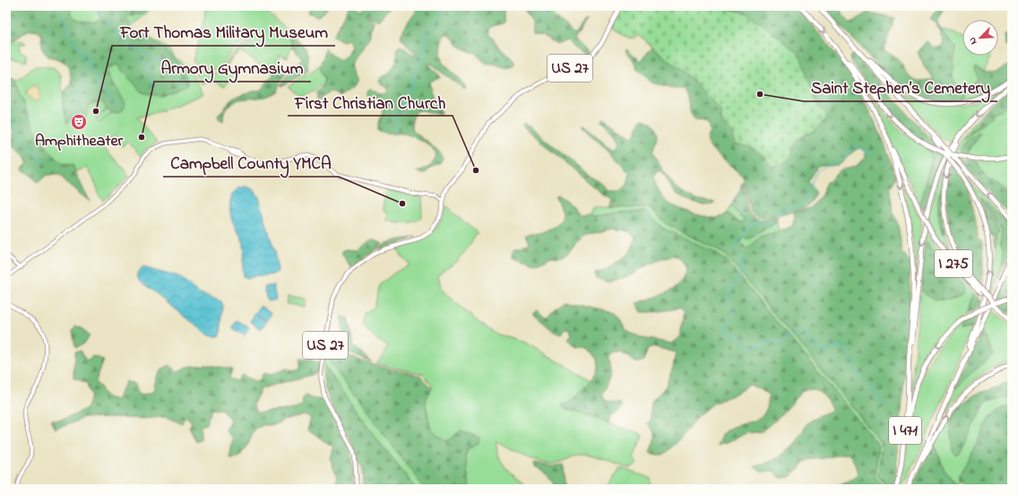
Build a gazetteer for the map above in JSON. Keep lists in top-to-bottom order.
{
  "streets": {
    "highway": ["I 275", "I 471"],
    "main road": ["US 27"]
  },
  "places": {
    "other": [
      "Saint Stephen’s Cemetery",
      "Fort Thomas Military Museum",
      "Armory Gymnasium",
      "First Christian Church",
      "Campbell County YMCA"
    ],
    "theatre": ["Amphitheater"]
  },
  "north": "bottom left"
}
